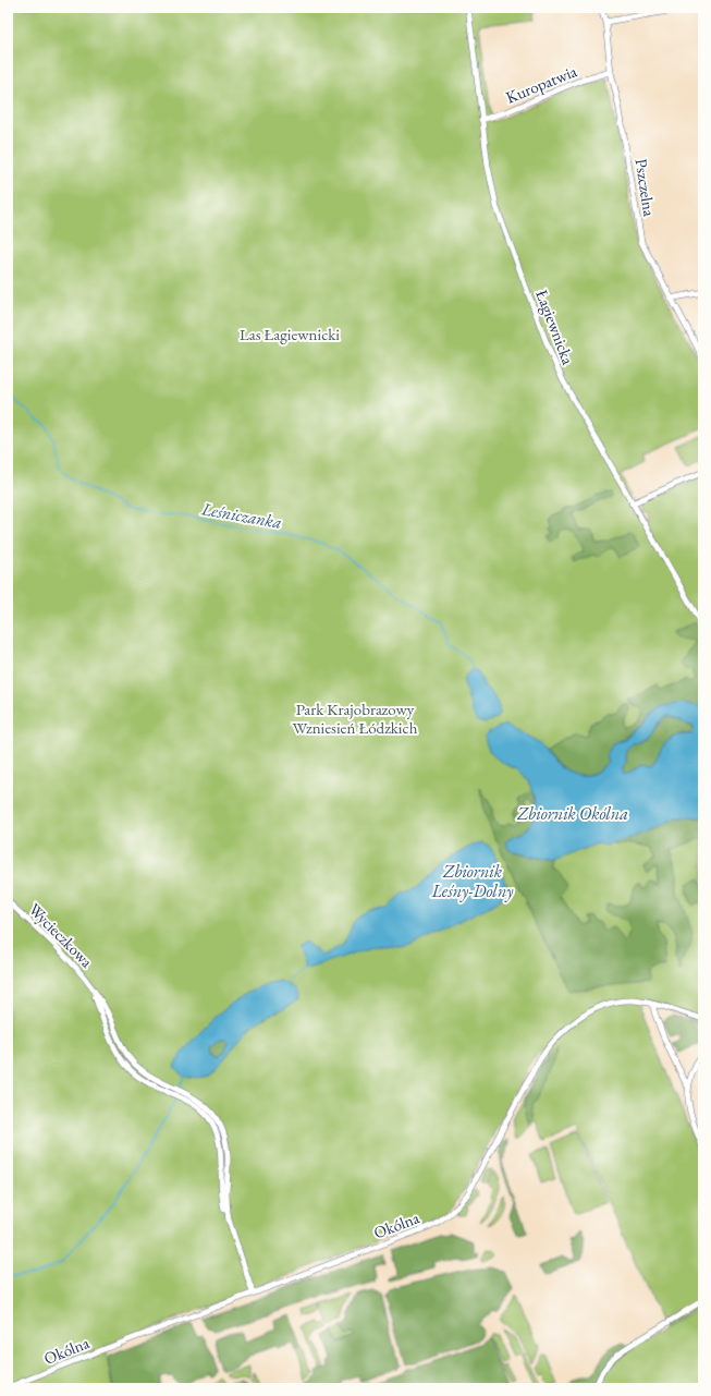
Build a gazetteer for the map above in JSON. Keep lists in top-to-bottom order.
{
  "streets": {
    "street": [
      "Kuropatwia",
      "Pszczelna",
      "Łagiewnicka",
      "Wycieczkowa",
      "Okólna"
    ]
  },
  "crossings": [
    ["Kuropatwia", "Pszczelna"],
    ["Kuropatwia", "Łagiewnicka"],
    ["Wycieczkowa", "Okólna"]
  ],
  "water": ["Leśniczanka", "Zbiornik Okólna", "Zbiornik Leśny-Dolny"],
  "parks": ["Las Łagiewnicki", "Park Krajobrazowy Wzniesień Łódzkich"]
}
